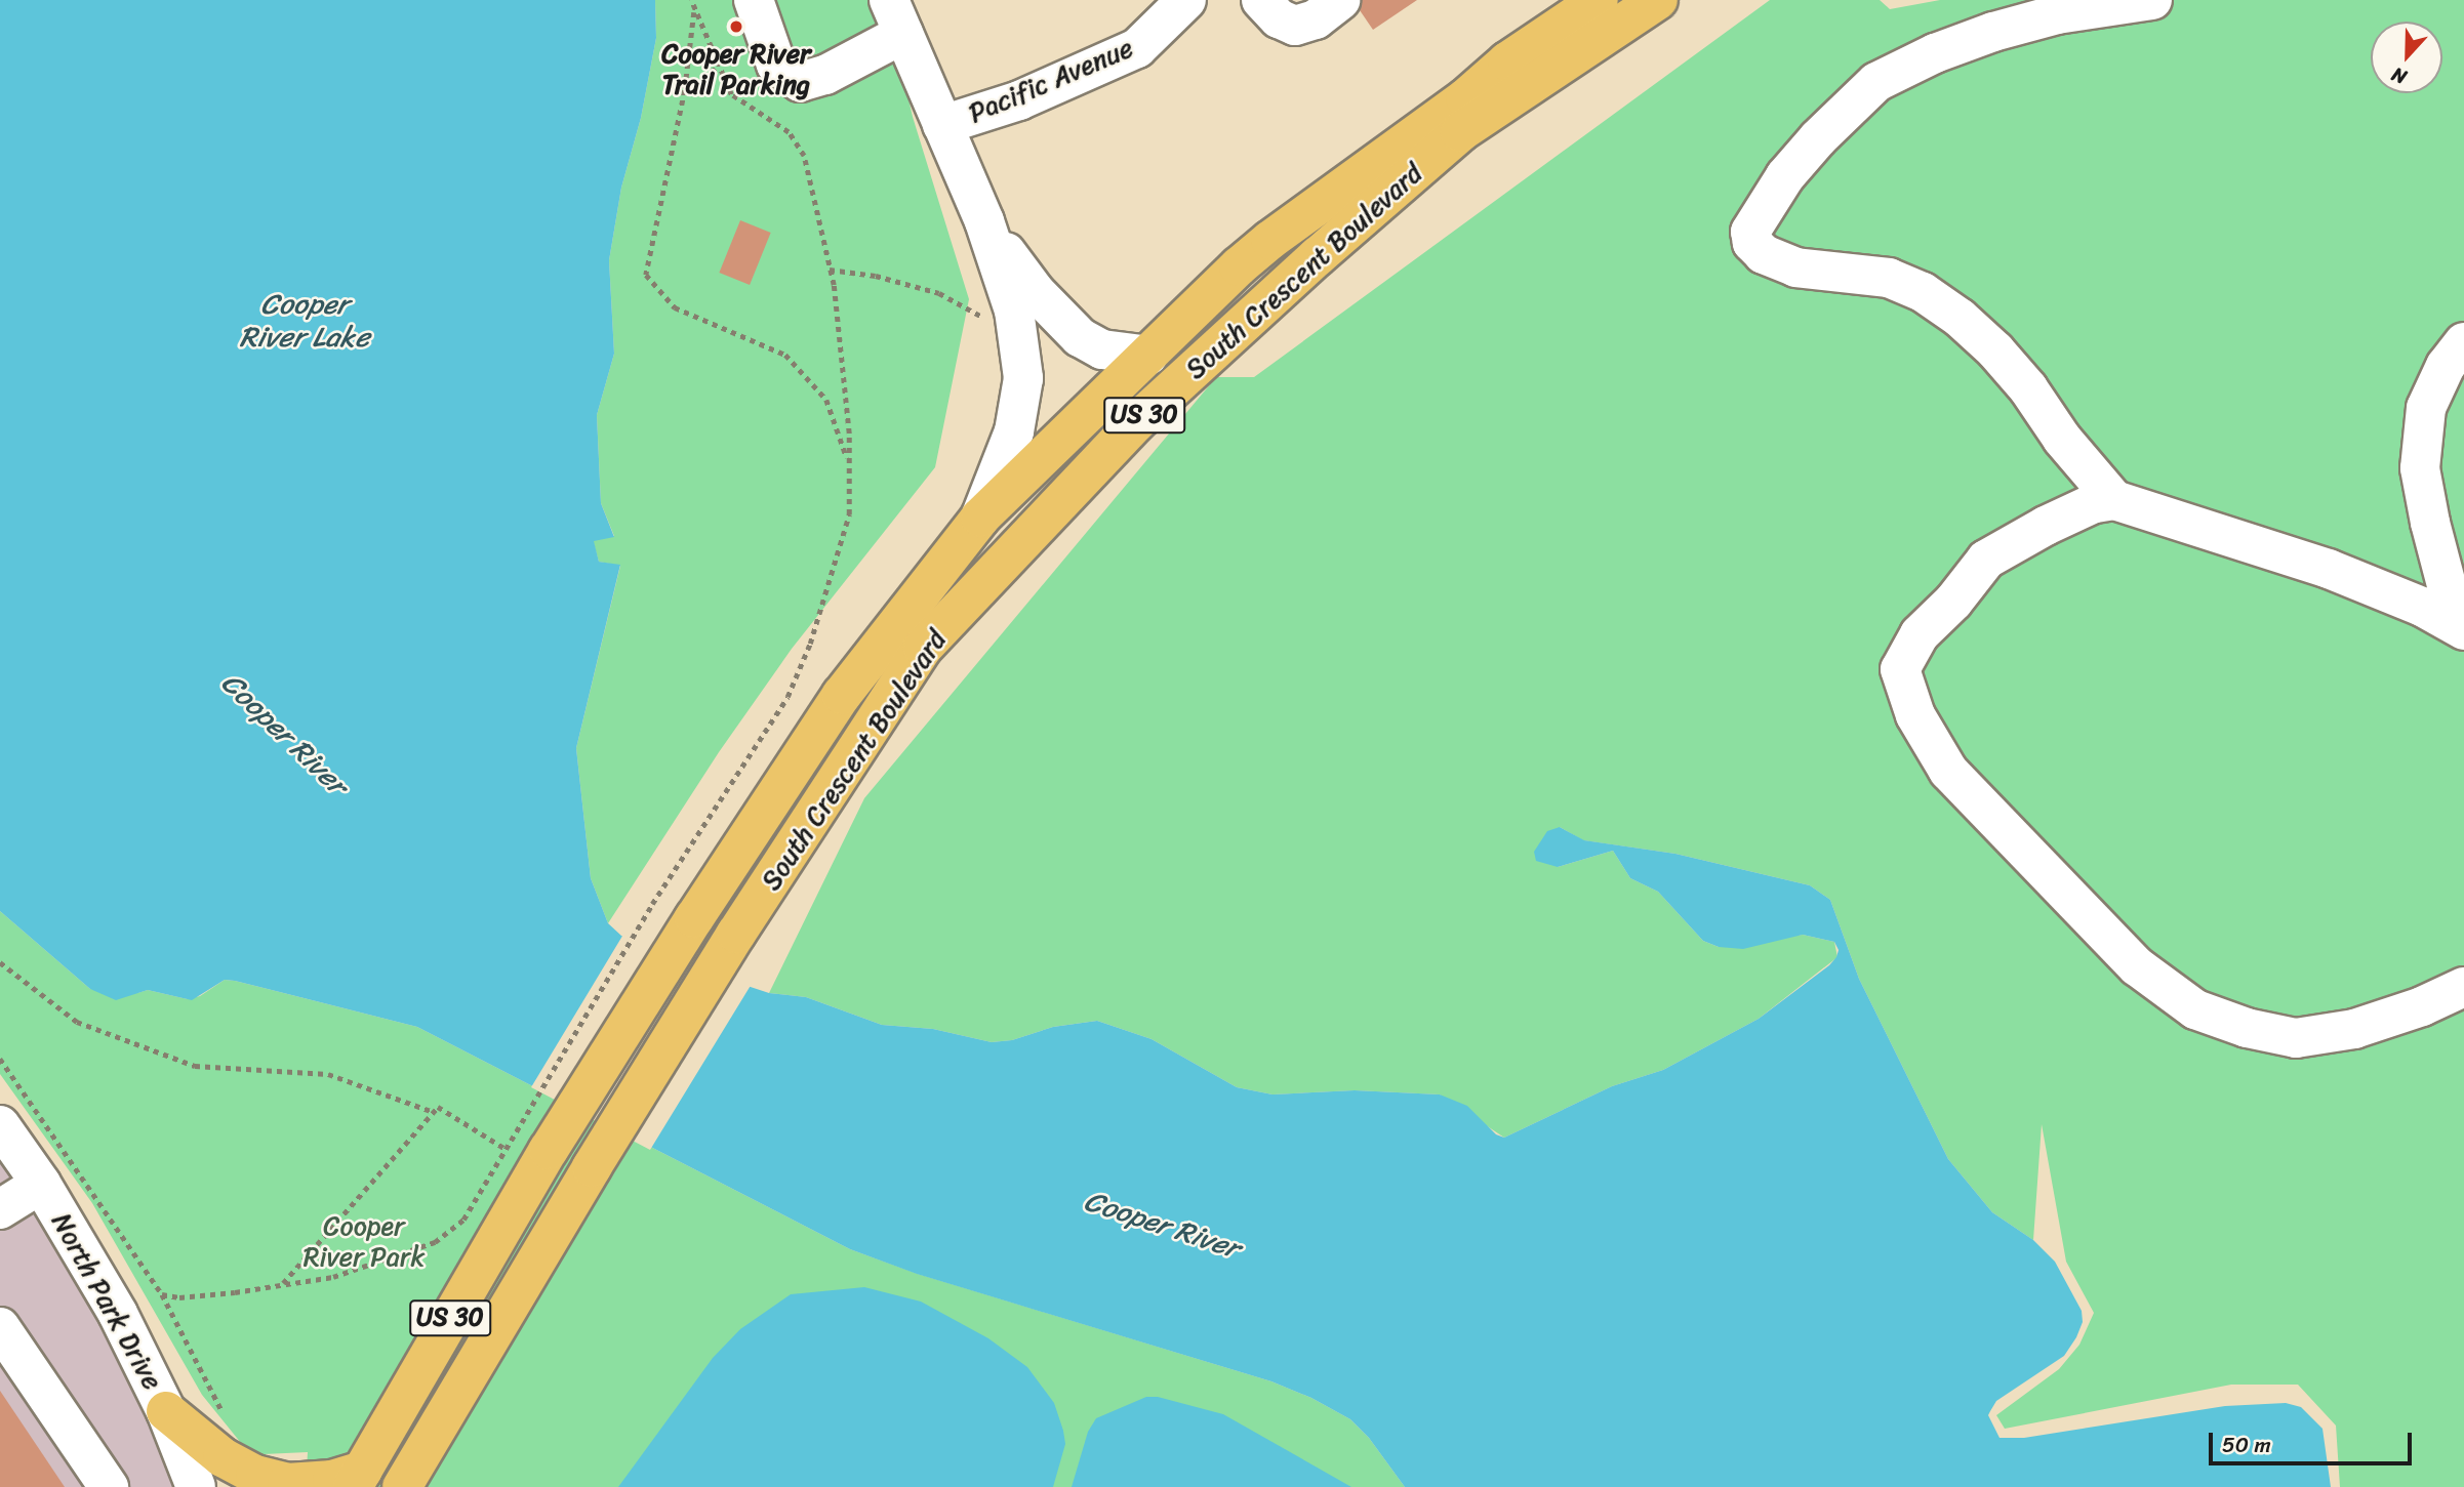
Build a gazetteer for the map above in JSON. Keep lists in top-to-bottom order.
{
  "streets": {
    "highway": ["South Crescent Boulevard", "US 30"],
    "street": ["Pacific Avenue", "North Park Drive"]
  },
  "water": ["Cooper River Lake", "Cooper River"],
  "parks": ["Cooper River Park"],
  "places": ["Cooper River Trail Parking"],
  "scale_bar": "50 m",
  "north": "bottom"
}
